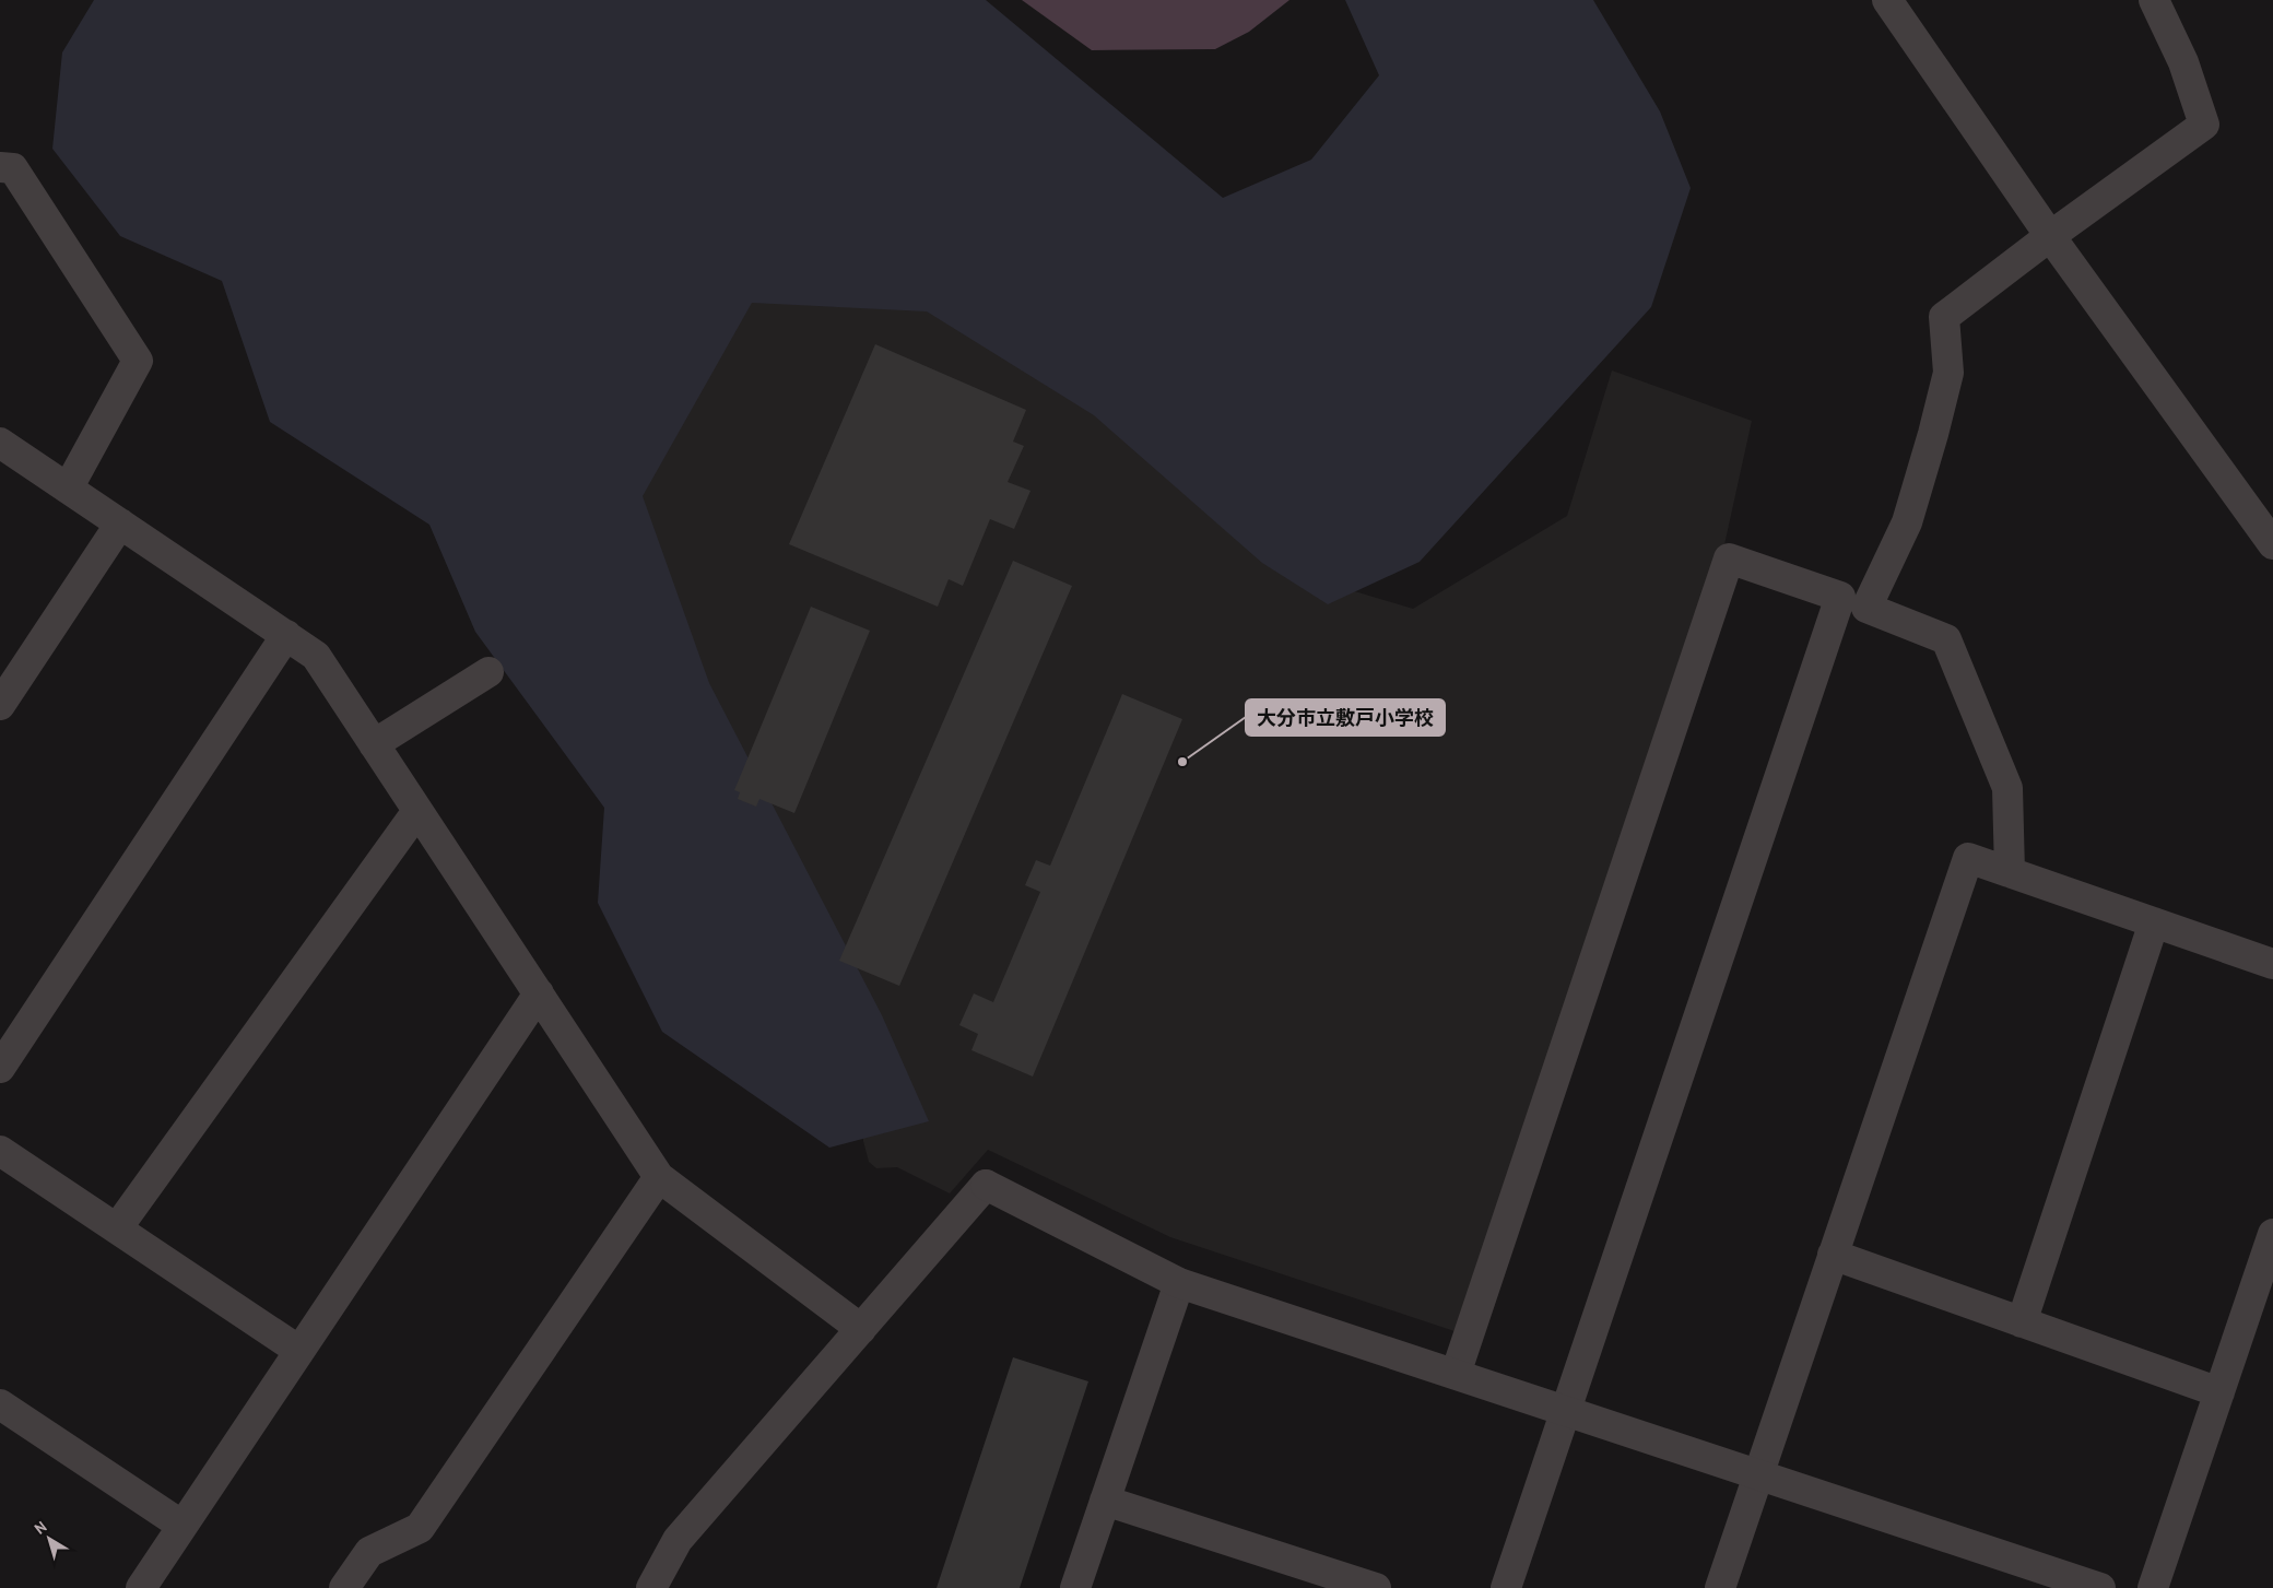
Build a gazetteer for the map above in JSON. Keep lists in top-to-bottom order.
{
  "places": ["大分市立敷戸小学校"],
  "north": "top left"
}
